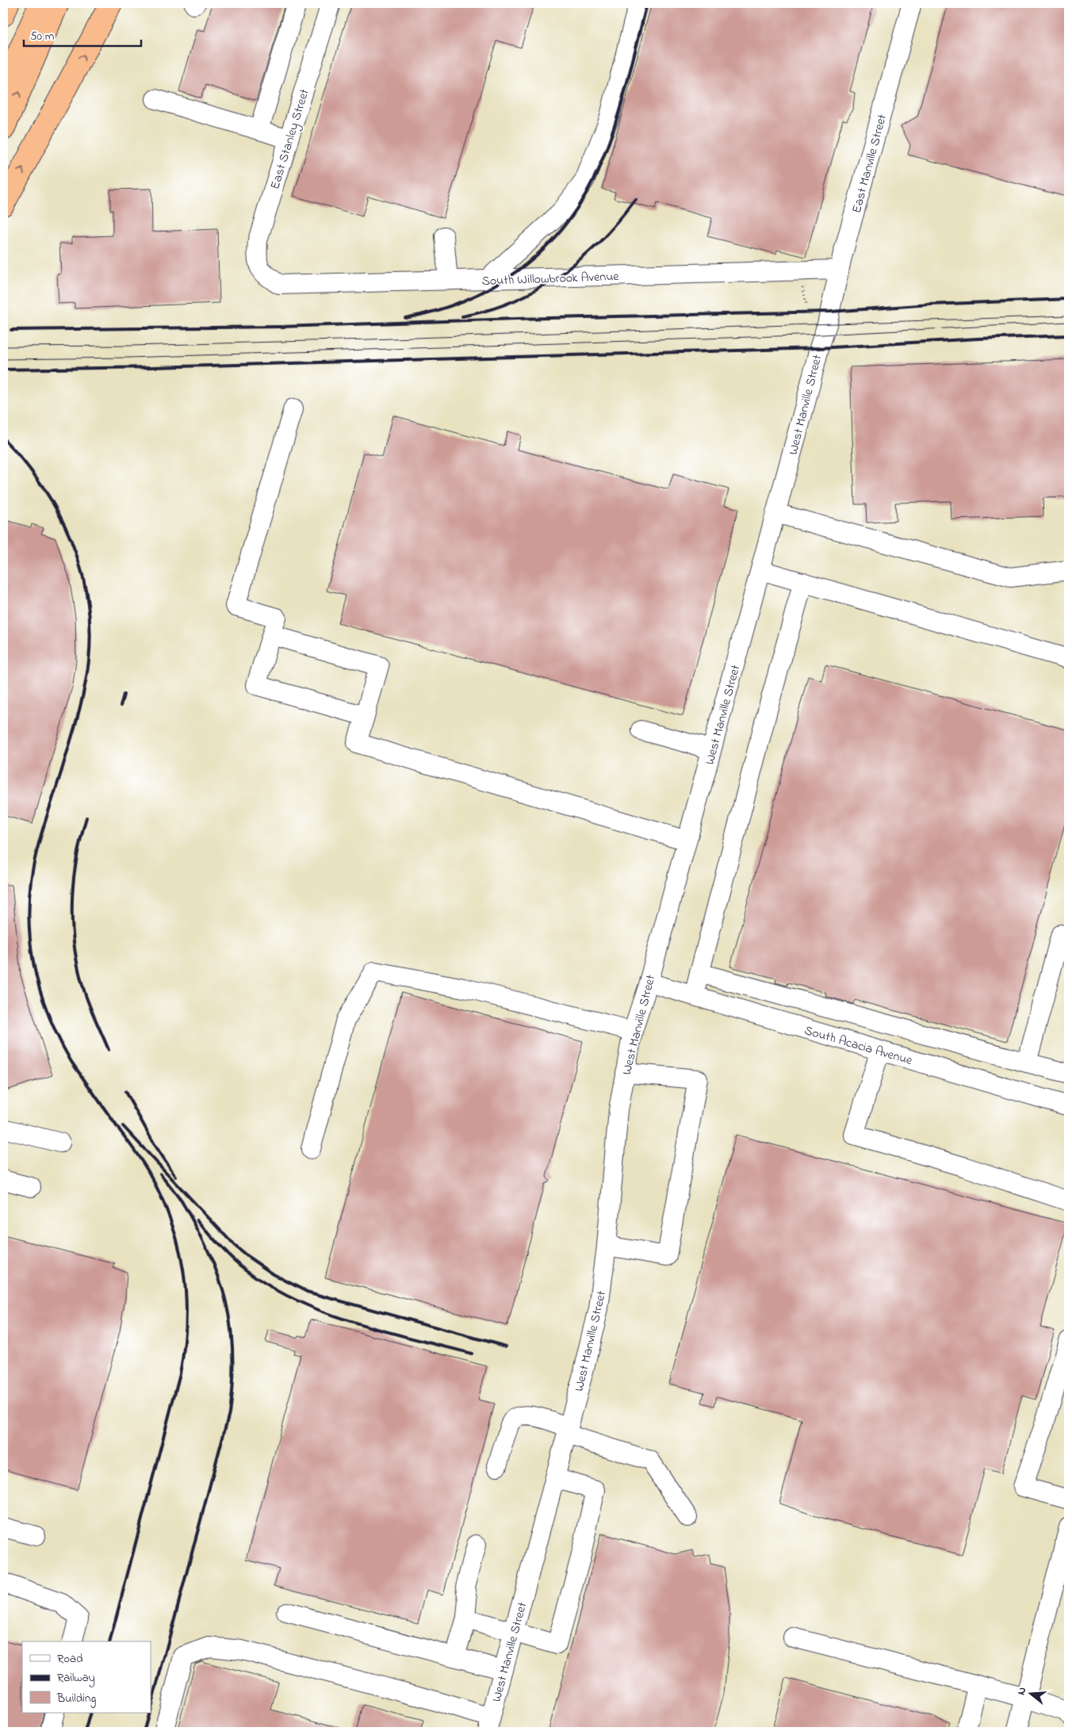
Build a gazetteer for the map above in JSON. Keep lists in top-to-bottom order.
{
  "streets": {
    "street": [
      "East Stanley Street",
      "East Manville Street",
      "South Willowbrook Avenue",
      "West Manville Street",
      "South Acacia Avenue"
    ]
  },
  "crossings": [
    ["East Stanley Street", "South Willowbrook Avenue"],
    ["East Manville Street", "South Willowbrook Avenue"],
    ["East Manville Street", "West Manville Street"],
    ["West Manville Street", "South Acacia Avenue"]
  ],
  "legend": ["Road", "Railway", "Building"],
  "scale_bar": "50 m",
  "north": "left"
}
